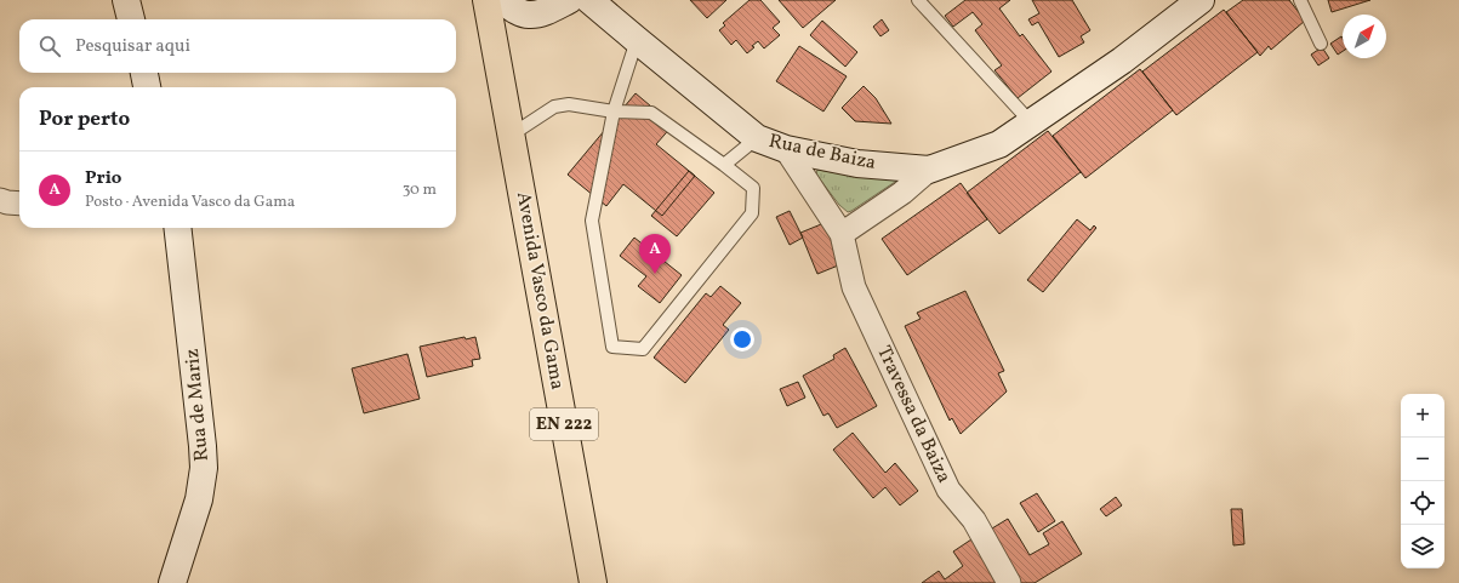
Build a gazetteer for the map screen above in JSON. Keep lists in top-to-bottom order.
{
  "streets": {
    "main road": ["Avenida Vasco da Gama", "EN 222"],
    "street": ["Rua de Baiza", "Rua de Mariz", "Travessa da Baiza"]
  },
  "crossings": [
    ["Rua de Baiza", "Travessa da Baiza"]
  ],
  "north": "top right",
  "page": {
    "search": "Pesquisar aqui",
    "heading": "Por perto",
    "list": [
      {
        "mark": "A",
        "name": "Prio",
        "note": "Posto · Avenida Vasco da Gama",
        "value": "30 m"
      }
    ],
    "pins": "A",
    "map_buttons": ["+", "−"]
  }
}
